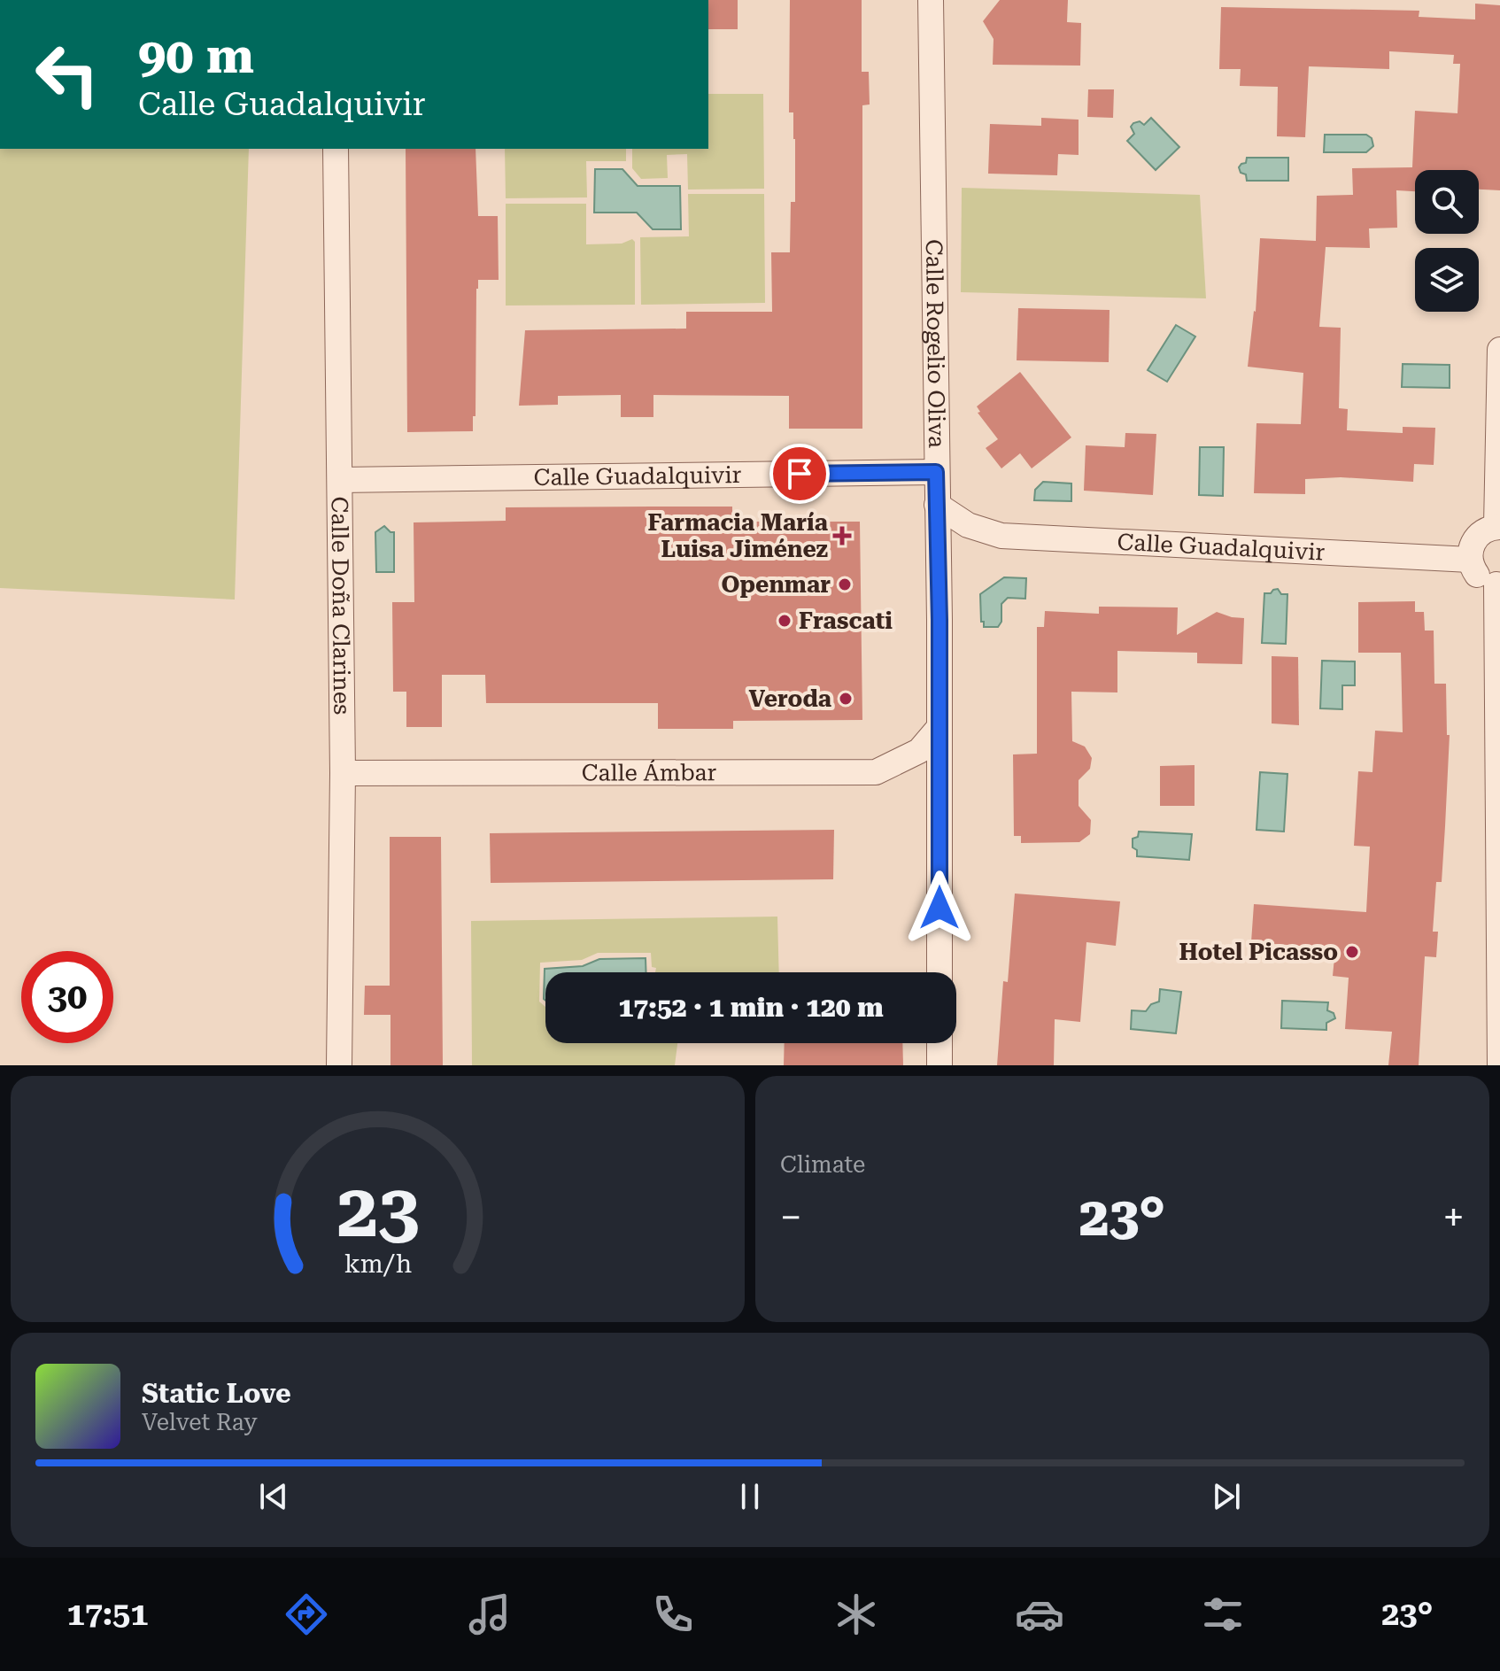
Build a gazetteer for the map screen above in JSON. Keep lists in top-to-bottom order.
{
  "streets": {
    "street": [
      "Calle Rogelio Oliva",
      "Calle Guadalquivir",
      "Calle Doña Clarines",
      "Calle Ámbar"
    ]
  },
  "crossings": [
    ["Calle Rogelio Oliva", "Calle Guadalquivir"],
    ["Calle Rogelio Oliva", "Calle Ámbar"],
    ["Calle Guadalquivir", "Calle Doña Clarines"],
    ["Calle Doña Clarines", "Calle Ámbar"]
  ],
  "places": {
    "health": ["Farmacia María Luisa Jiménez"],
    "other": [
      "Openmar",
      "Frascati",
      "Veroda",
      "Hotel Picasso"
    ]
  },
  "page": {
    "turn": ["90 m", "Calle Guadalquivir"],
    "limit": "30",
    "trip": "17:52 · 1 min · 120 m",
    "tile": "Climate",
    "heat": ["−", "23°", "+"],
    "song": ["Static Love", "Velvet Ray"],
    "tabs": ["17:51", "23°"],
    "gauge": ["23", "km/h"]
  }
}
